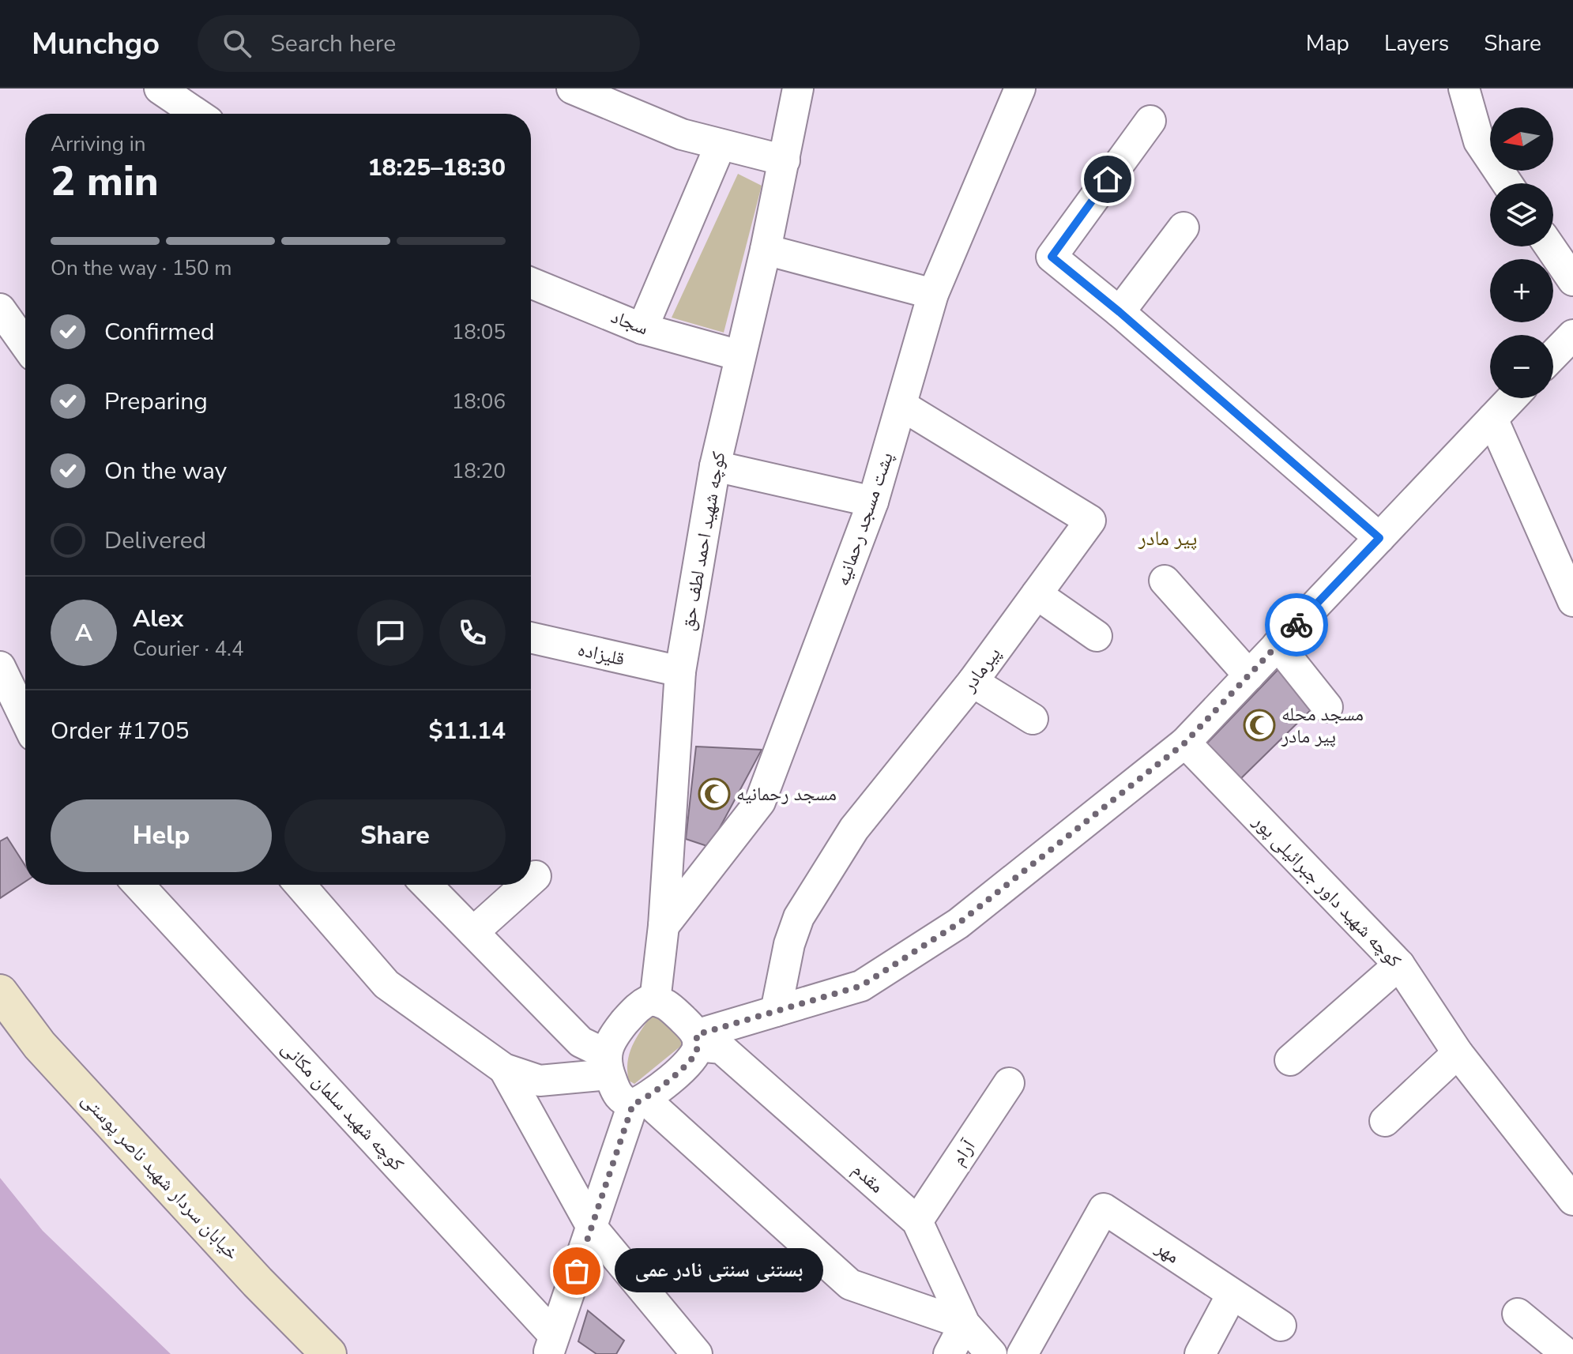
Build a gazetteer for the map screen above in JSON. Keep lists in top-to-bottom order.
{
  "streets": {
    "main road": ["خیابان سردار شهید ناصر پوستی"],
    "street": [
      "سجاد",
      "پشت مسجد رحمانیه",
      "کوچه شهید احمد لطف حق",
      "قلیزاده",
      "پیرمادر",
      "کوچه شهید داور جبرائیلی پور",
      "کوچه شهید سلمان مکانی",
      "آرام",
      "مقدم",
      "مهر"
    ]
  },
  "crossings": [
    ["سجاد", "کوچه شهید احمد لطف حق"],
    ["پشت مسجد رحمانیه", "کوچه شهید احمد لطف حق"],
    ["پشت مسجد رحمانیه", "پیرمادر"],
    ["کوچه شهید احمد لطف حق", "قلیزاده"],
    ["کوچه شهید احمد لطف حق", "مقدم"],
    ["آرام", "مقدم"]
  ],
  "districts": ["پیر مادر"],
  "places": {
    "mosque": ["مسجد محله پیر مادر", "مسجد رحمانیه"],
    "other": ["بستنی سنتی نادر عمی"]
  },
  "north": "left",
  "page": {
    "header": "Munchgo",
    "search": "Search here",
    "nav": ["Map", "Layers", "Share"],
    "map_buttons": ["+", "−"],
    "heading": ["2 min", "Arriving in", "18:25–18:30"],
    "panel": [
      "Alex",
      "Courier · 4.4",
      "Order #1705",
      "$11.14"
    ],
    "bar": "On the way · 150 m",
    "list": [
      ["Confirmed", "18:05"],
      ["Preparing", "18:06"],
      ["On the way", "18:20"],
      "Delivered"
    ],
    "round": "A",
    "buttons": ["Help", "Share"],
    "bubble": "بستنی سنتی نادر عمی"
  }
}
